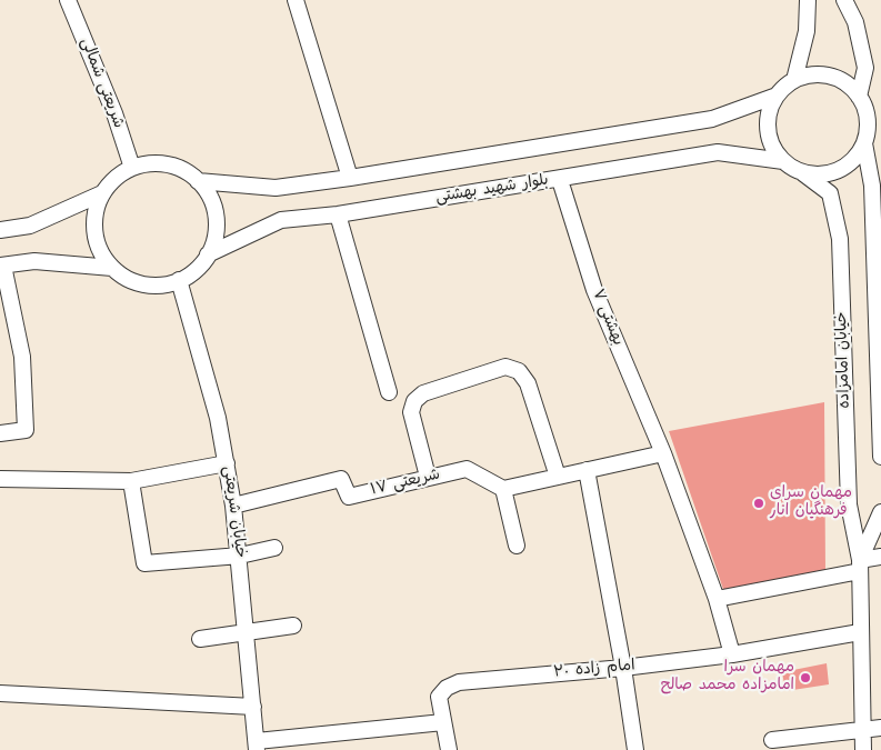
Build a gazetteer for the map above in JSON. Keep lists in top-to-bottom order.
{
  "streets": {
    "street": [
      "شریعتی شمالی",
      "بلوار شهید بهشتی",
      "بهشتی ۷",
      "خیابان امامزاده",
      "شریعتی ۱۷",
      "خیابان شریعتی",
      "امام زاده ۲۰"
    ]
  },
  "crossings": [
    ["شریعتی شمالی", "بلوار شهید بهشتی"],
    ["شریعتی شمالی", "خیابان شریعتی"],
    ["بلوار شهید بهشتی", "بهشتی ۷"],
    ["بلوار شهید بهشتی", "خیابان امامزاده"],
    ["بلوار شهید بهشتی", "خیابان شریعتی"],
    ["بهشتی ۷", "امام زاده ۲۰"],
    ["خیابان امامزاده", "امام زاده ۲۰"],
    ["شریعتی ۱۷", "خیابان شریعتی"]
  ],
  "places": ["مهمان سرای فرهنگیان انار", "مهمان سرا امامزاده محمد صالح"]
}
